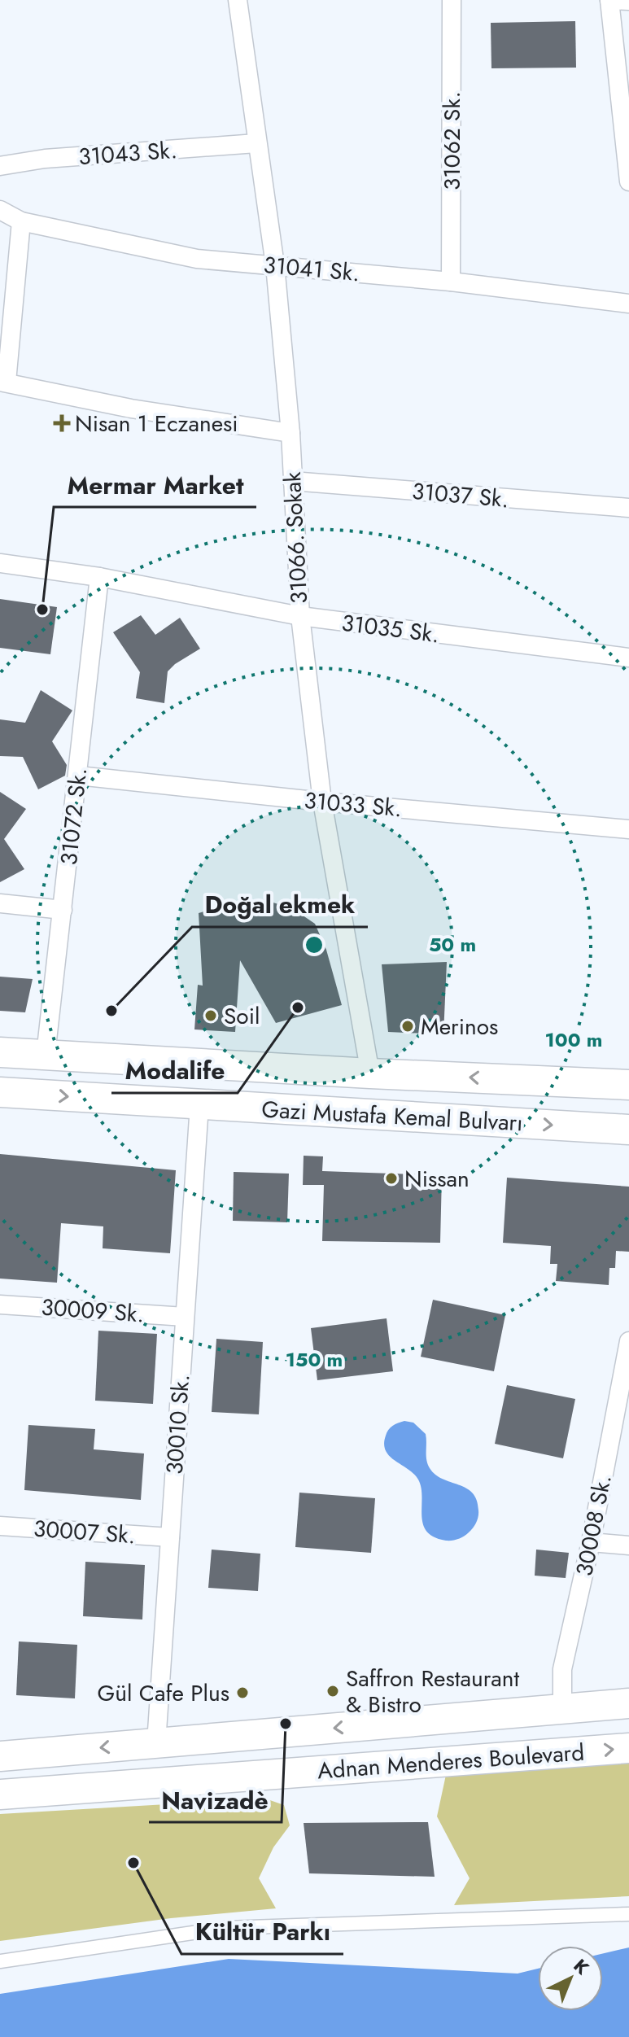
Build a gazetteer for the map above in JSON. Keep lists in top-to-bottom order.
{
  "streets": {
    "main road": ["Gazi Mustafa Kemal Bulvarı", "Adnan Menderes Boulevard"],
    "street": [
      "31062 Sk.",
      "31043 Sk.",
      "31041 Sk.",
      "31037 Sk.",
      "31066. Sokak",
      "31035 Sk.",
      "31033 Sk.",
      "31072 Sk.",
      "30009 Sk.",
      "30010 Sk.",
      "30008 Sk.",
      "30007 Sk."
    ]
  },
  "crossings": [
    ["31062 Sk.", "31041 Sk."],
    ["31043 Sk.", "31066. Sokak"],
    ["31041 Sk.", "31066. Sokak"],
    ["31037 Sk.", "31066. Sokak"],
    ["31066. Sokak", "31035 Sk."],
    ["31066. Sokak", "31033 Sk."],
    ["31066. Sokak", "Gazi Mustafa Kemal Bulvarı"],
    ["31035 Sk.", "31072 Sk."],
    ["31033 Sk.", "31072 Sk."],
    ["31072 Sk.", "Gazi Mustafa Kemal Bulvarı"],
    ["Gazi Mustafa Kemal Bulvarı", "30010 Sk."],
    ["30009 Sk.", "30010 Sk."],
    ["30010 Sk.", "30007 Sk."],
    ["30010 Sk.", "Adnan Menderes Boulevard"],
    ["30008 Sk.", "Adnan Menderes Boulevard"]
  ],
  "places": {
    "health": ["Nisan 1 Eczanesi"],
    "other": [
      "Mermar Market",
      "Modalife",
      "Doğal ekmek",
      "Soil",
      "Merinos",
      "Nissan",
      "Saffron Restaurant & Bistro",
      "Gül Cafe Plus",
      "Navizadè",
      "Kültür Parkı"
    ]
  },
  "north": "top right",
  "rings": ["50 m", "100 m", "150 m"]
}
